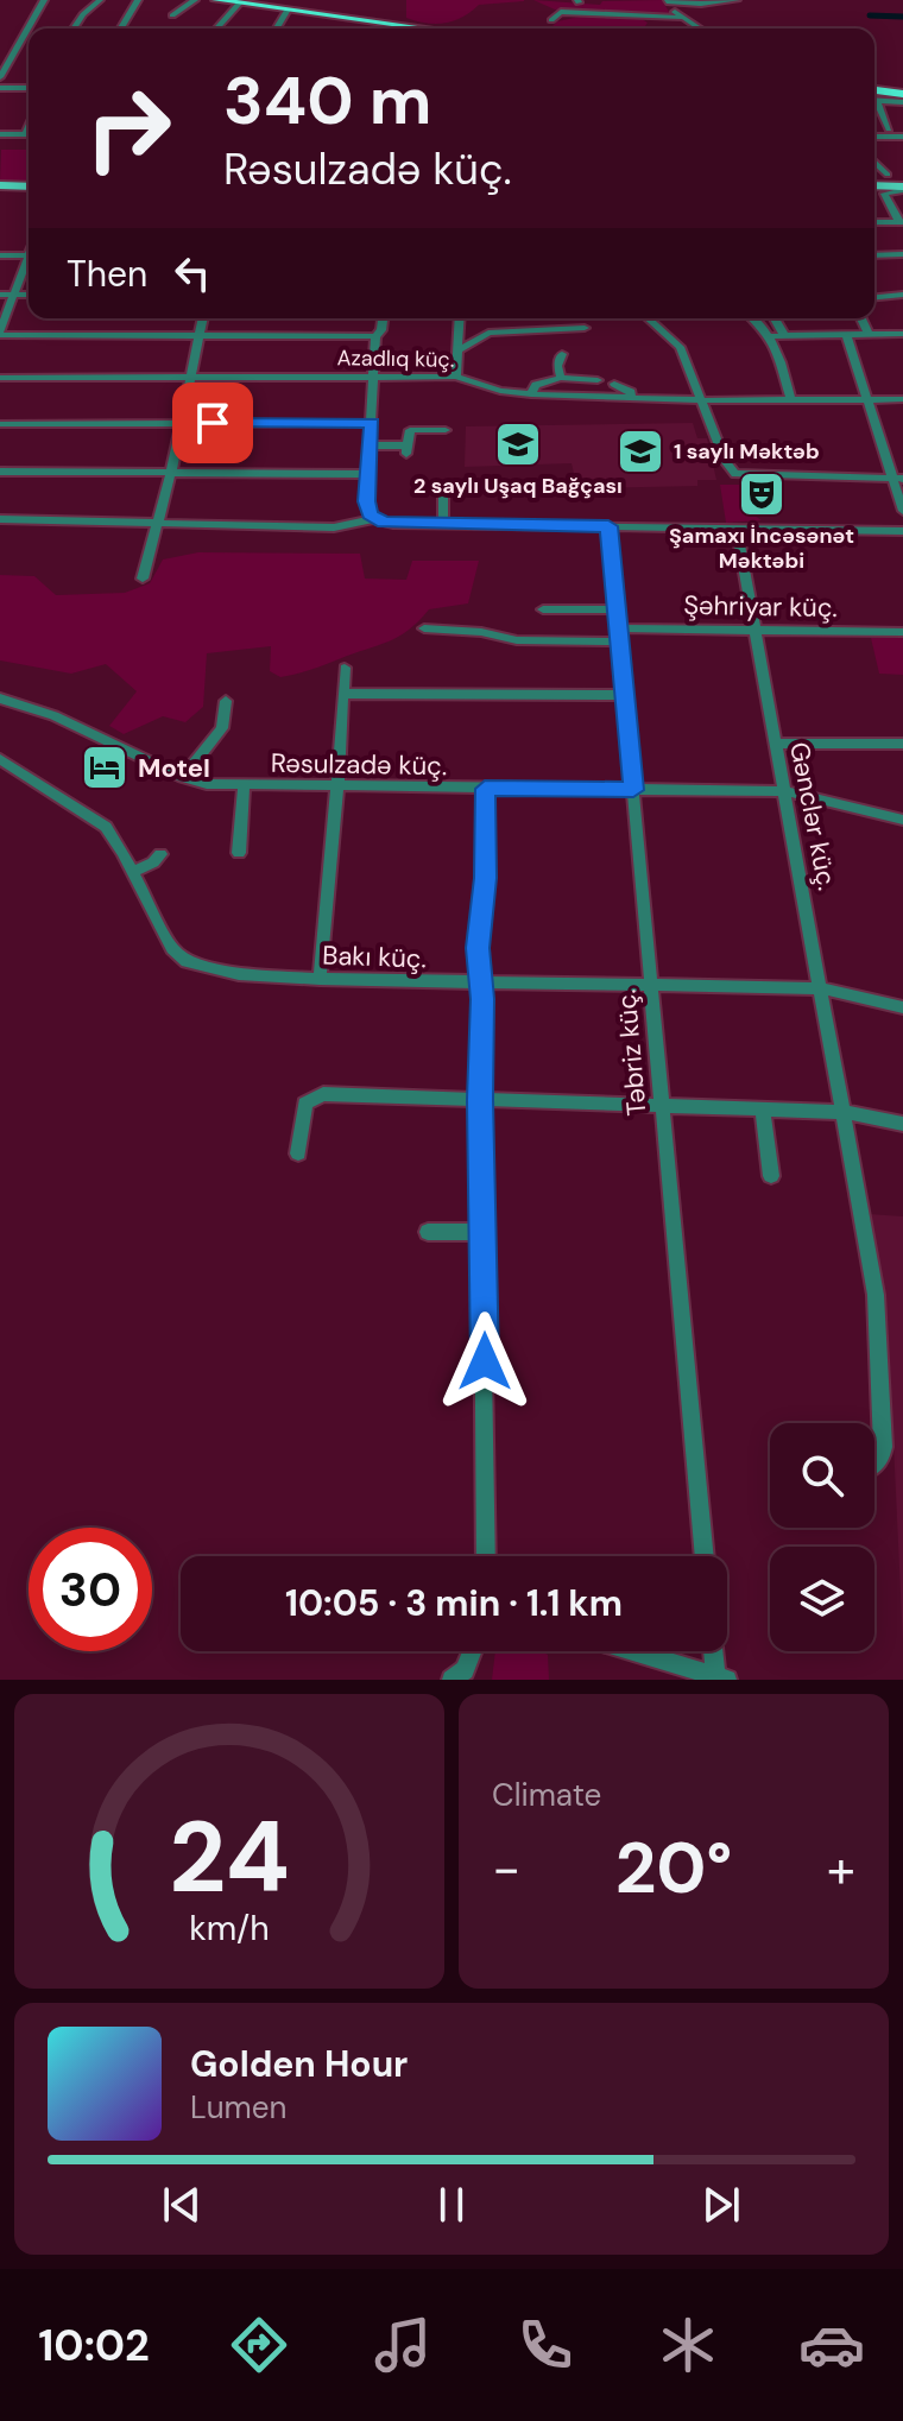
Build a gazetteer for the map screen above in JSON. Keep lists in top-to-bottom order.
{
  "streets": {
    "street": [
      "Azadlıq küç.",
      "Şəhriyar küç.",
      "Rəsulzadə küç.",
      "Gənclər küç.",
      "Bakı küç.",
      "Təbriz küç."
    ]
  },
  "crossings": [
    ["Şəhriyar küç.", "Gənclər küç."],
    ["Şəhriyar küç.", "Təbriz küç."],
    ["Rəsulzadə küç.", "Gənclər küç."],
    ["Rəsulzadə küç.", "Təbriz küç."],
    ["Gənclər küç.", "Bakı küç."],
    ["Bakı küç.", "Təbriz küç."]
  ],
  "places": {
    "school or university": ["2 saylı Uşaq Bağçası", "1 saylı Məktəb"],
    "theatre": ["Şamaxı İncəsənət Məktəbi"],
    "hotel": ["Motel"]
  },
  "page": {
    "turn": ["340 m", "Rəsulzadə küç."],
    "then": "Then",
    "limit": "30",
    "trip": "10:05 · 3 min · 1.1 km",
    "tile": "Climate",
    "heat": ["−", "20°", "+"],
    "song": ["Golden Hour", "Lumen"],
    "tabs": "10:02",
    "gauge": ["24", "km/h"]
  }
}
